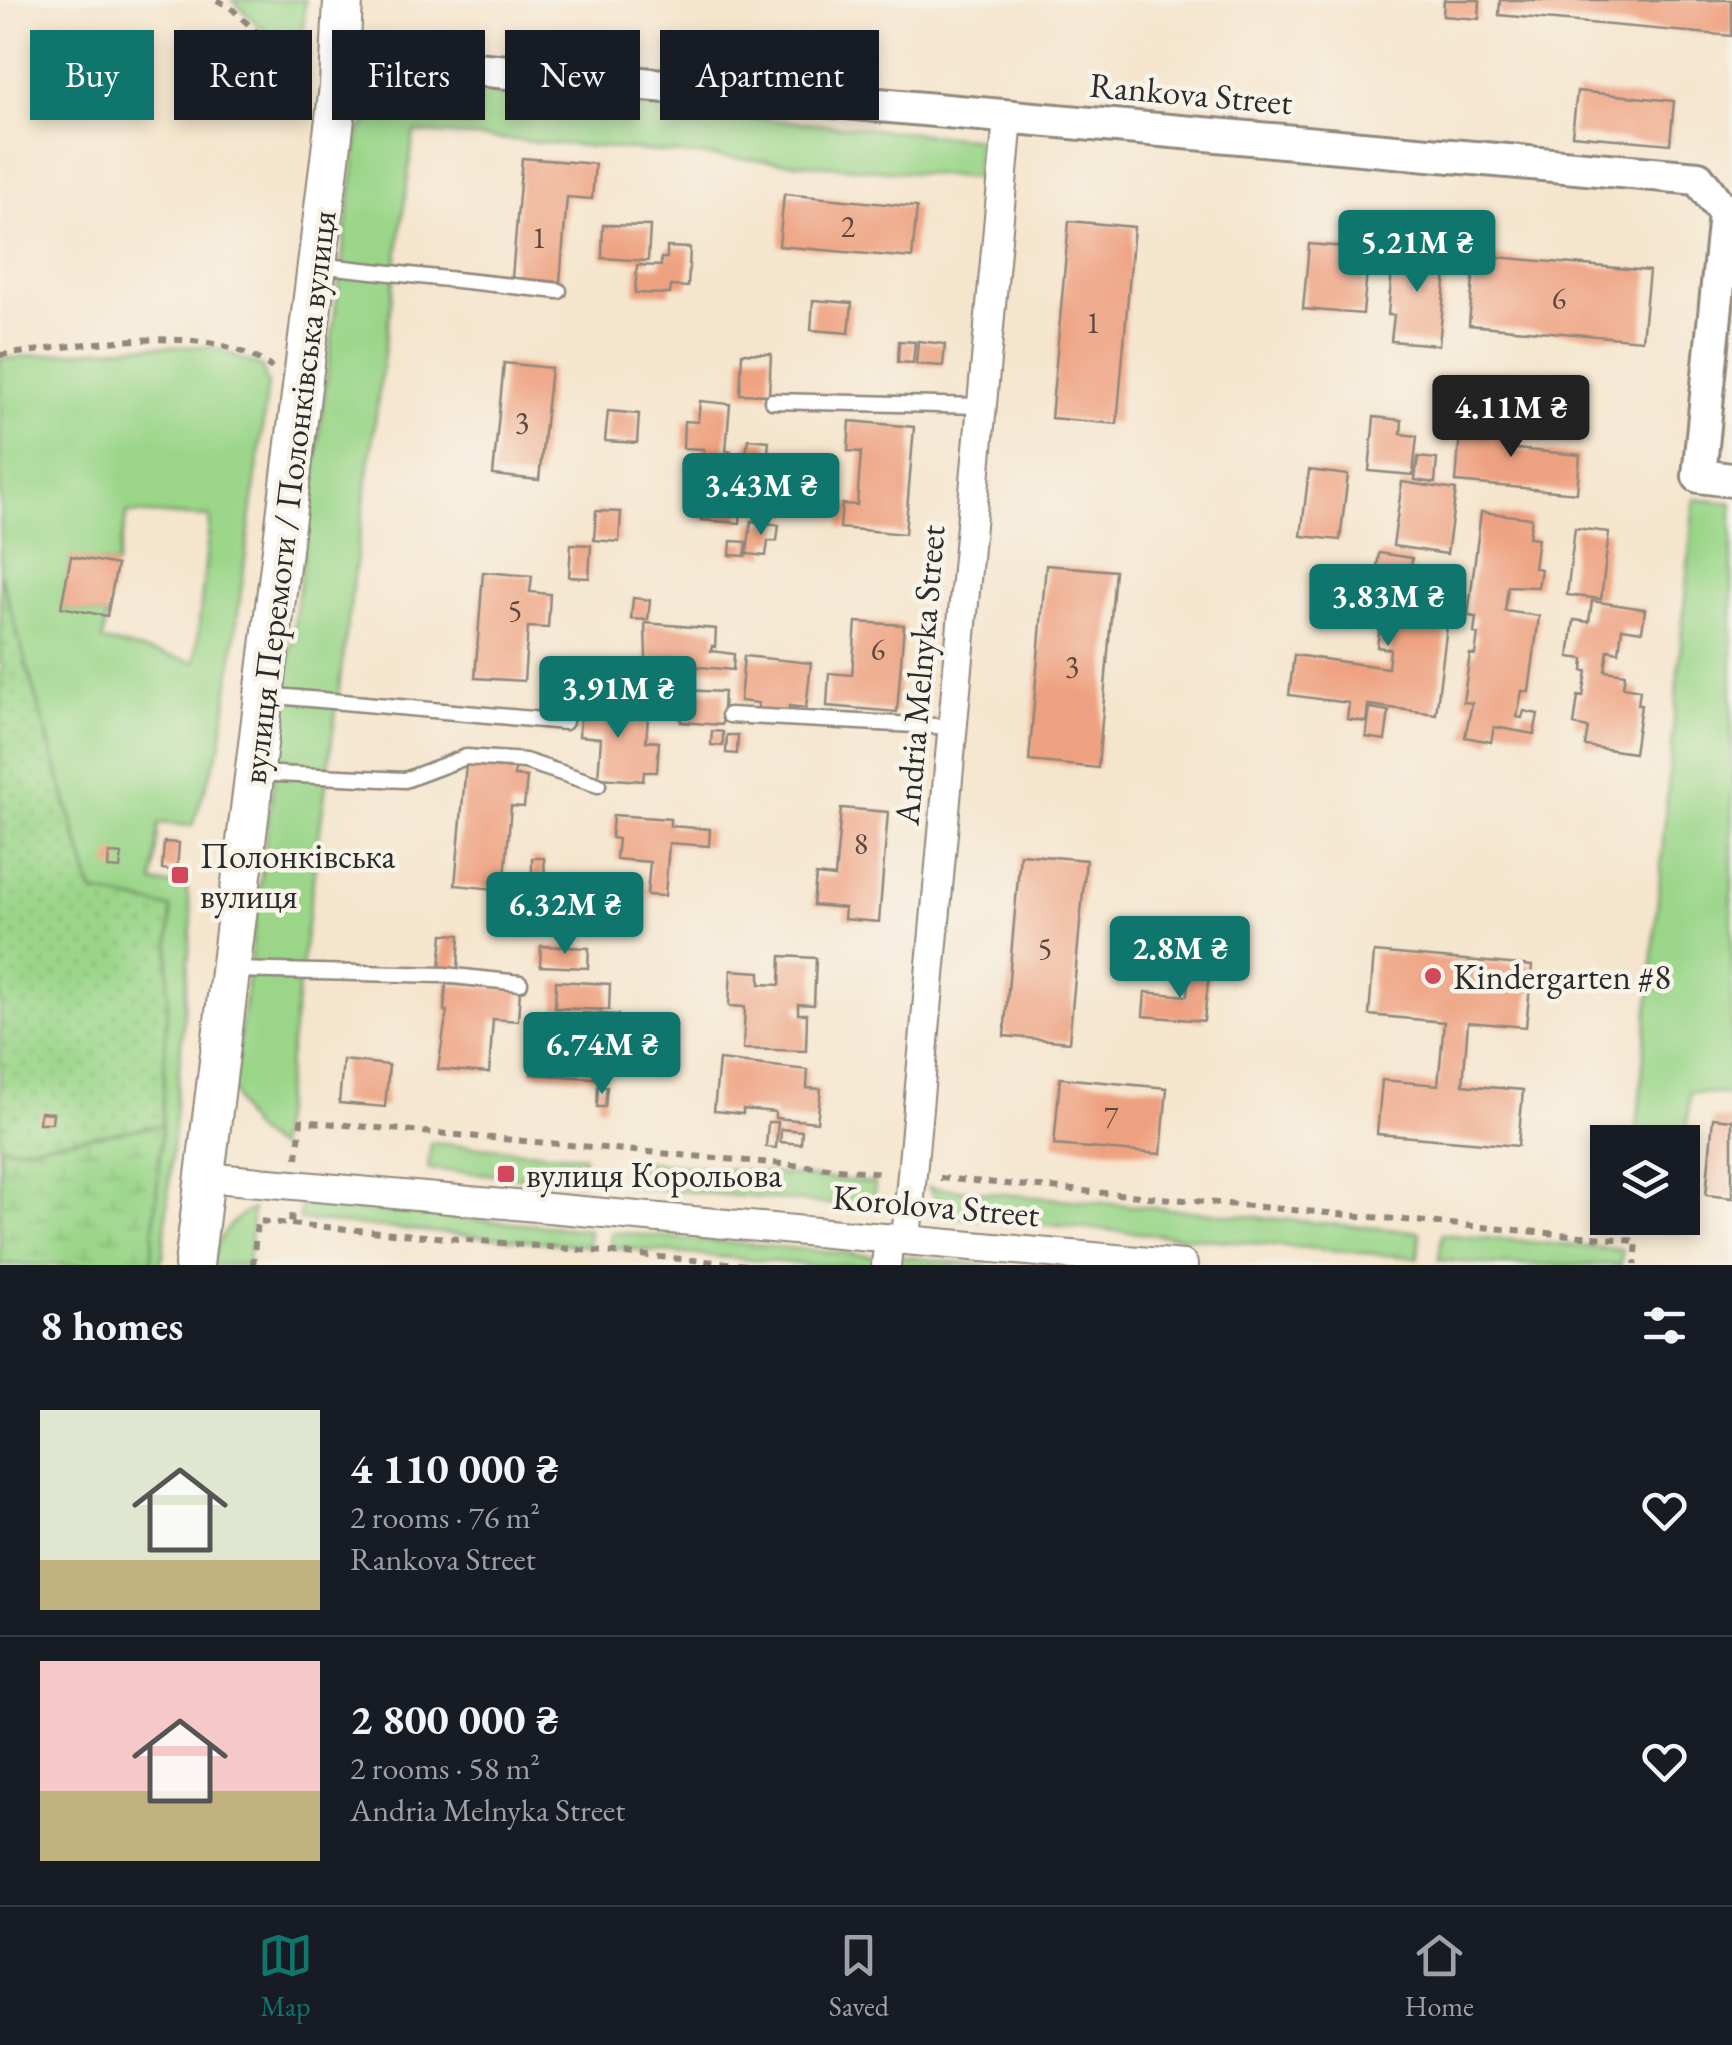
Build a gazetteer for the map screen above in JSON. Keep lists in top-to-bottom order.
{
  "streets": {
    "main road": ["вулиця Перемоги / Полонківська вулиця"],
    "street": ["Rankova Street", "Andria Melnyka Street", "Korolova Street"]
  },
  "crossings": [
    ["Rankova Street", "Andria Melnyka Street"],
    ["вулиця Перемоги / Полонківська вулиця", "Korolova Street"],
    ["Andria Melnyka Street", "Korolova Street"]
  ],
  "places": {
    "transit": ["Полонківська вулиця", "вулиця Корольова"],
    "other": ["Kindergarten #8"]
  },
  "house_numbers": [
    "2",
    "1",
    "6",
    "1",
    "3",
    "5",
    "6",
    "3",
    "8",
    "5",
    "7"
  ],
  "page": {
    "chip": [
      "Buy",
      "Rent",
      "Filters",
      "New",
      "Apartment"
    ],
    "price": [
      "5.21M ₴",
      "4.11M ₴",
      "3.43M ₴",
      "3.83M ₴",
      "3.91M ₴",
      "6.32M ₴",
      "2.8M ₴",
      "6.74M ₴"
    ],
    "heading": "8 homes",
    "list": [
      {
        "name": "4 110 000 ₴",
        "note": "2 rooms · 76 m² · Rankova Street"
      },
      {
        "name": "2 800 000 ₴",
        "note": "2 rooms · 58 m² · Andria Melnyka Street"
      }
    ],
    "tabs": ["Map", "Saved", "Home"]
  }
}
